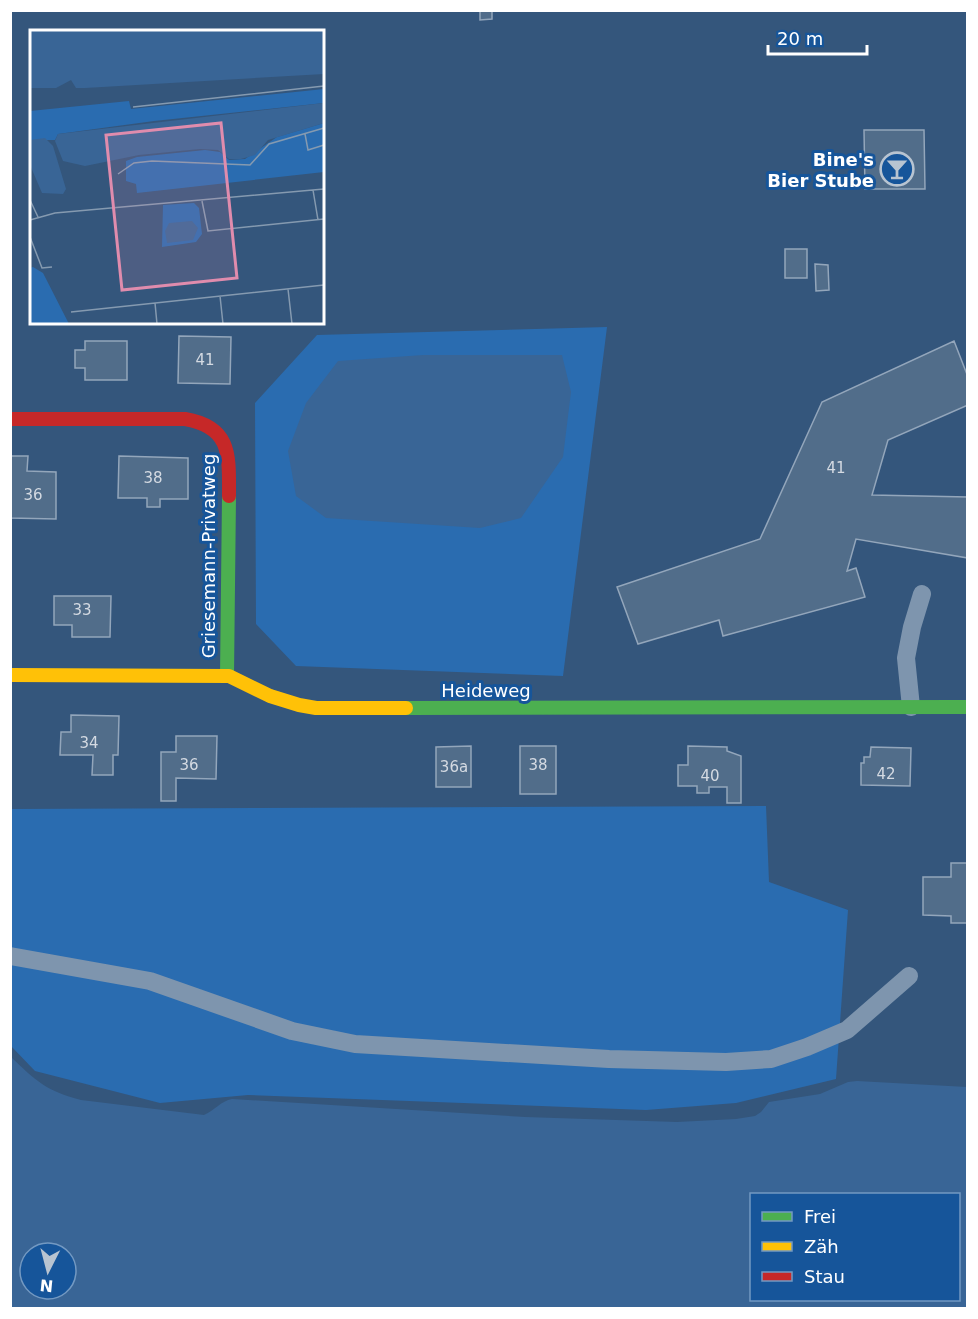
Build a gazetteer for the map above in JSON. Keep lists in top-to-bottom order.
{
  "streets": {
    "street": ["Griesemann-Privatweg", "Heideweg"]
  },
  "crossings": [
    ["Griesemann-Privatweg", "Heideweg"]
  ],
  "places": {
    "bar": ["Bine's Bier Stube"]
  },
  "house_numbers": [
    "41",
    "41",
    "38",
    "36",
    "33",
    "34",
    "36",
    "38",
    "36a",
    "42",
    "40"
  ],
  "legend": ["Frei", "Zäh", "Stau"],
  "scale_bar": "20 m",
  "north": "bottom"
}
